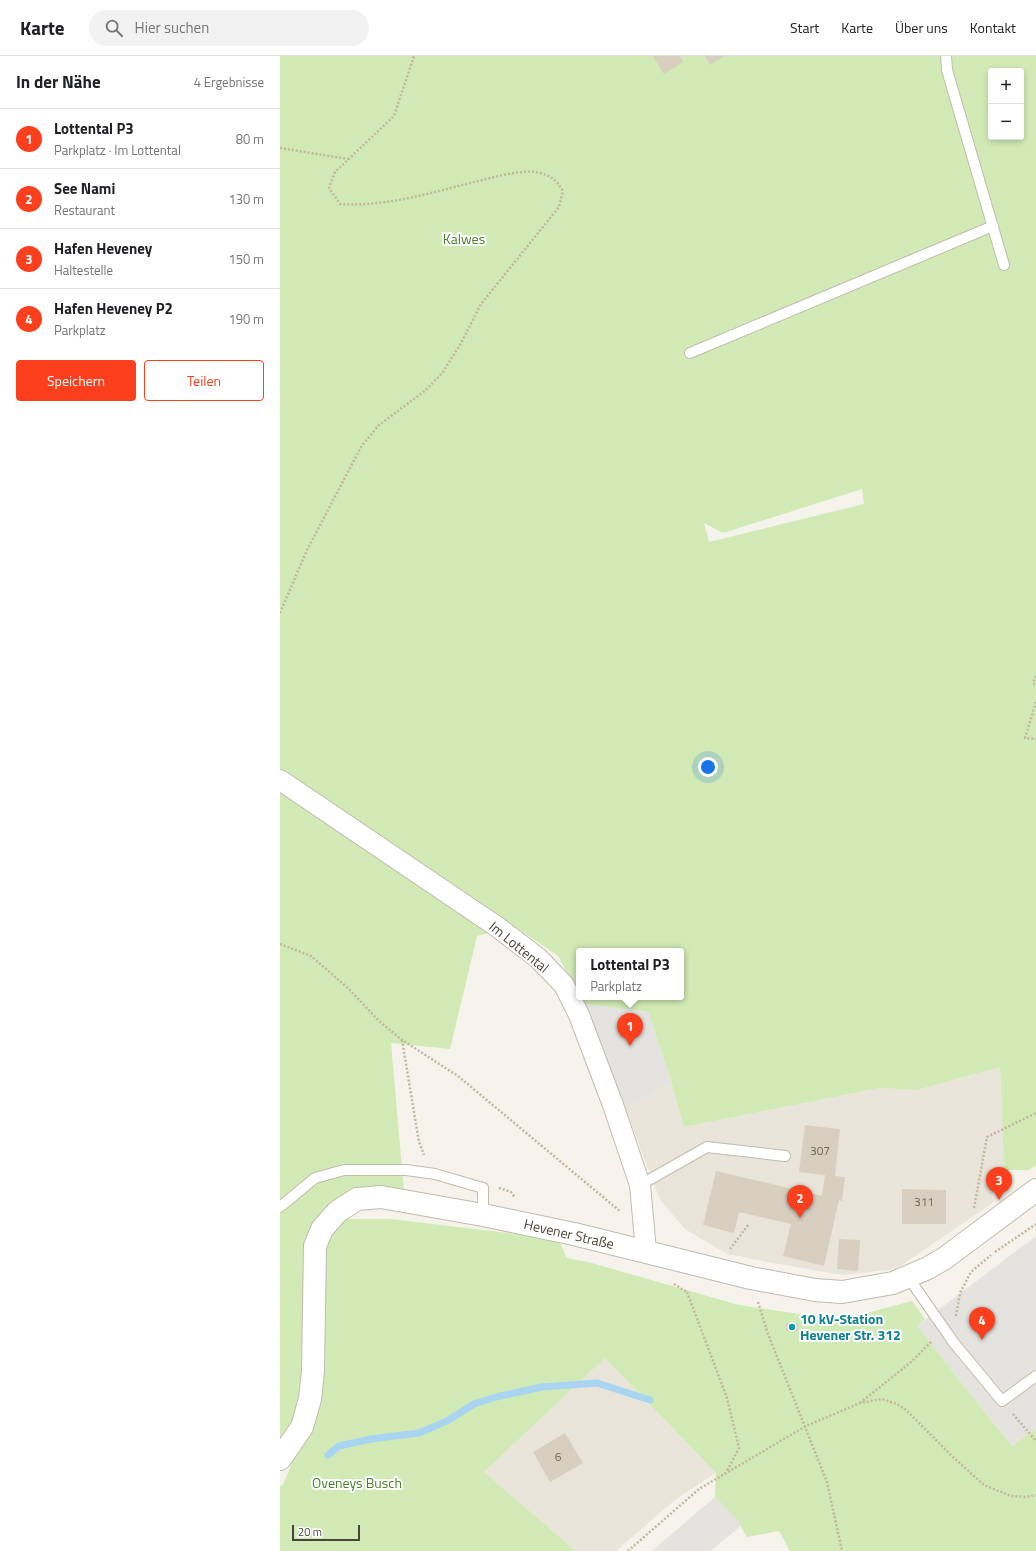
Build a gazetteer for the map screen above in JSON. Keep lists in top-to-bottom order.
{
  "streets": {
    "street": ["Im Lottental", "Hevener Straße"]
  },
  "crossings": [
    ["Im Lottental", "Hevener Straße"]
  ],
  "parks": ["Kalwes", "Oveneys Busch"],
  "places": ["10 kV-Station Hevener Str. 312"],
  "house_numbers": ["307", "311", "6"],
  "scale_bar": "20 m",
  "page": {
    "header": "Karte",
    "search": "Hier suchen",
    "nav": [
      "Start",
      "Karte",
      "Über uns",
      "Kontakt"
    ],
    "heading": ["In der Nähe", "4 Ergebnisse"],
    "map_buttons": ["+", "−"],
    "list": [
      {
        "mark": "1",
        "name": "Lottental P3",
        "note": "Parkplatz · Im Lottental",
        "value": "80 m"
      },
      {
        "mark": "2",
        "name": "See Nami",
        "note": "Restaurant",
        "value": "130 m"
      },
      {
        "mark": "3",
        "name": "Hafen Heveney",
        "note": "Haltestelle",
        "value": "150 m"
      },
      {
        "mark": "4",
        "name": "Hafen Heveney P2",
        "note": "Parkplatz",
        "value": "190 m"
      }
    ],
    "buttons": ["Speichern", "Teilen"],
    "popup": ["Lottental P3", "Parkplatz"],
    "pins": [
      "1",
      "3",
      "2",
      "4"
    ],
    "scale": "20 m"
  }
}
